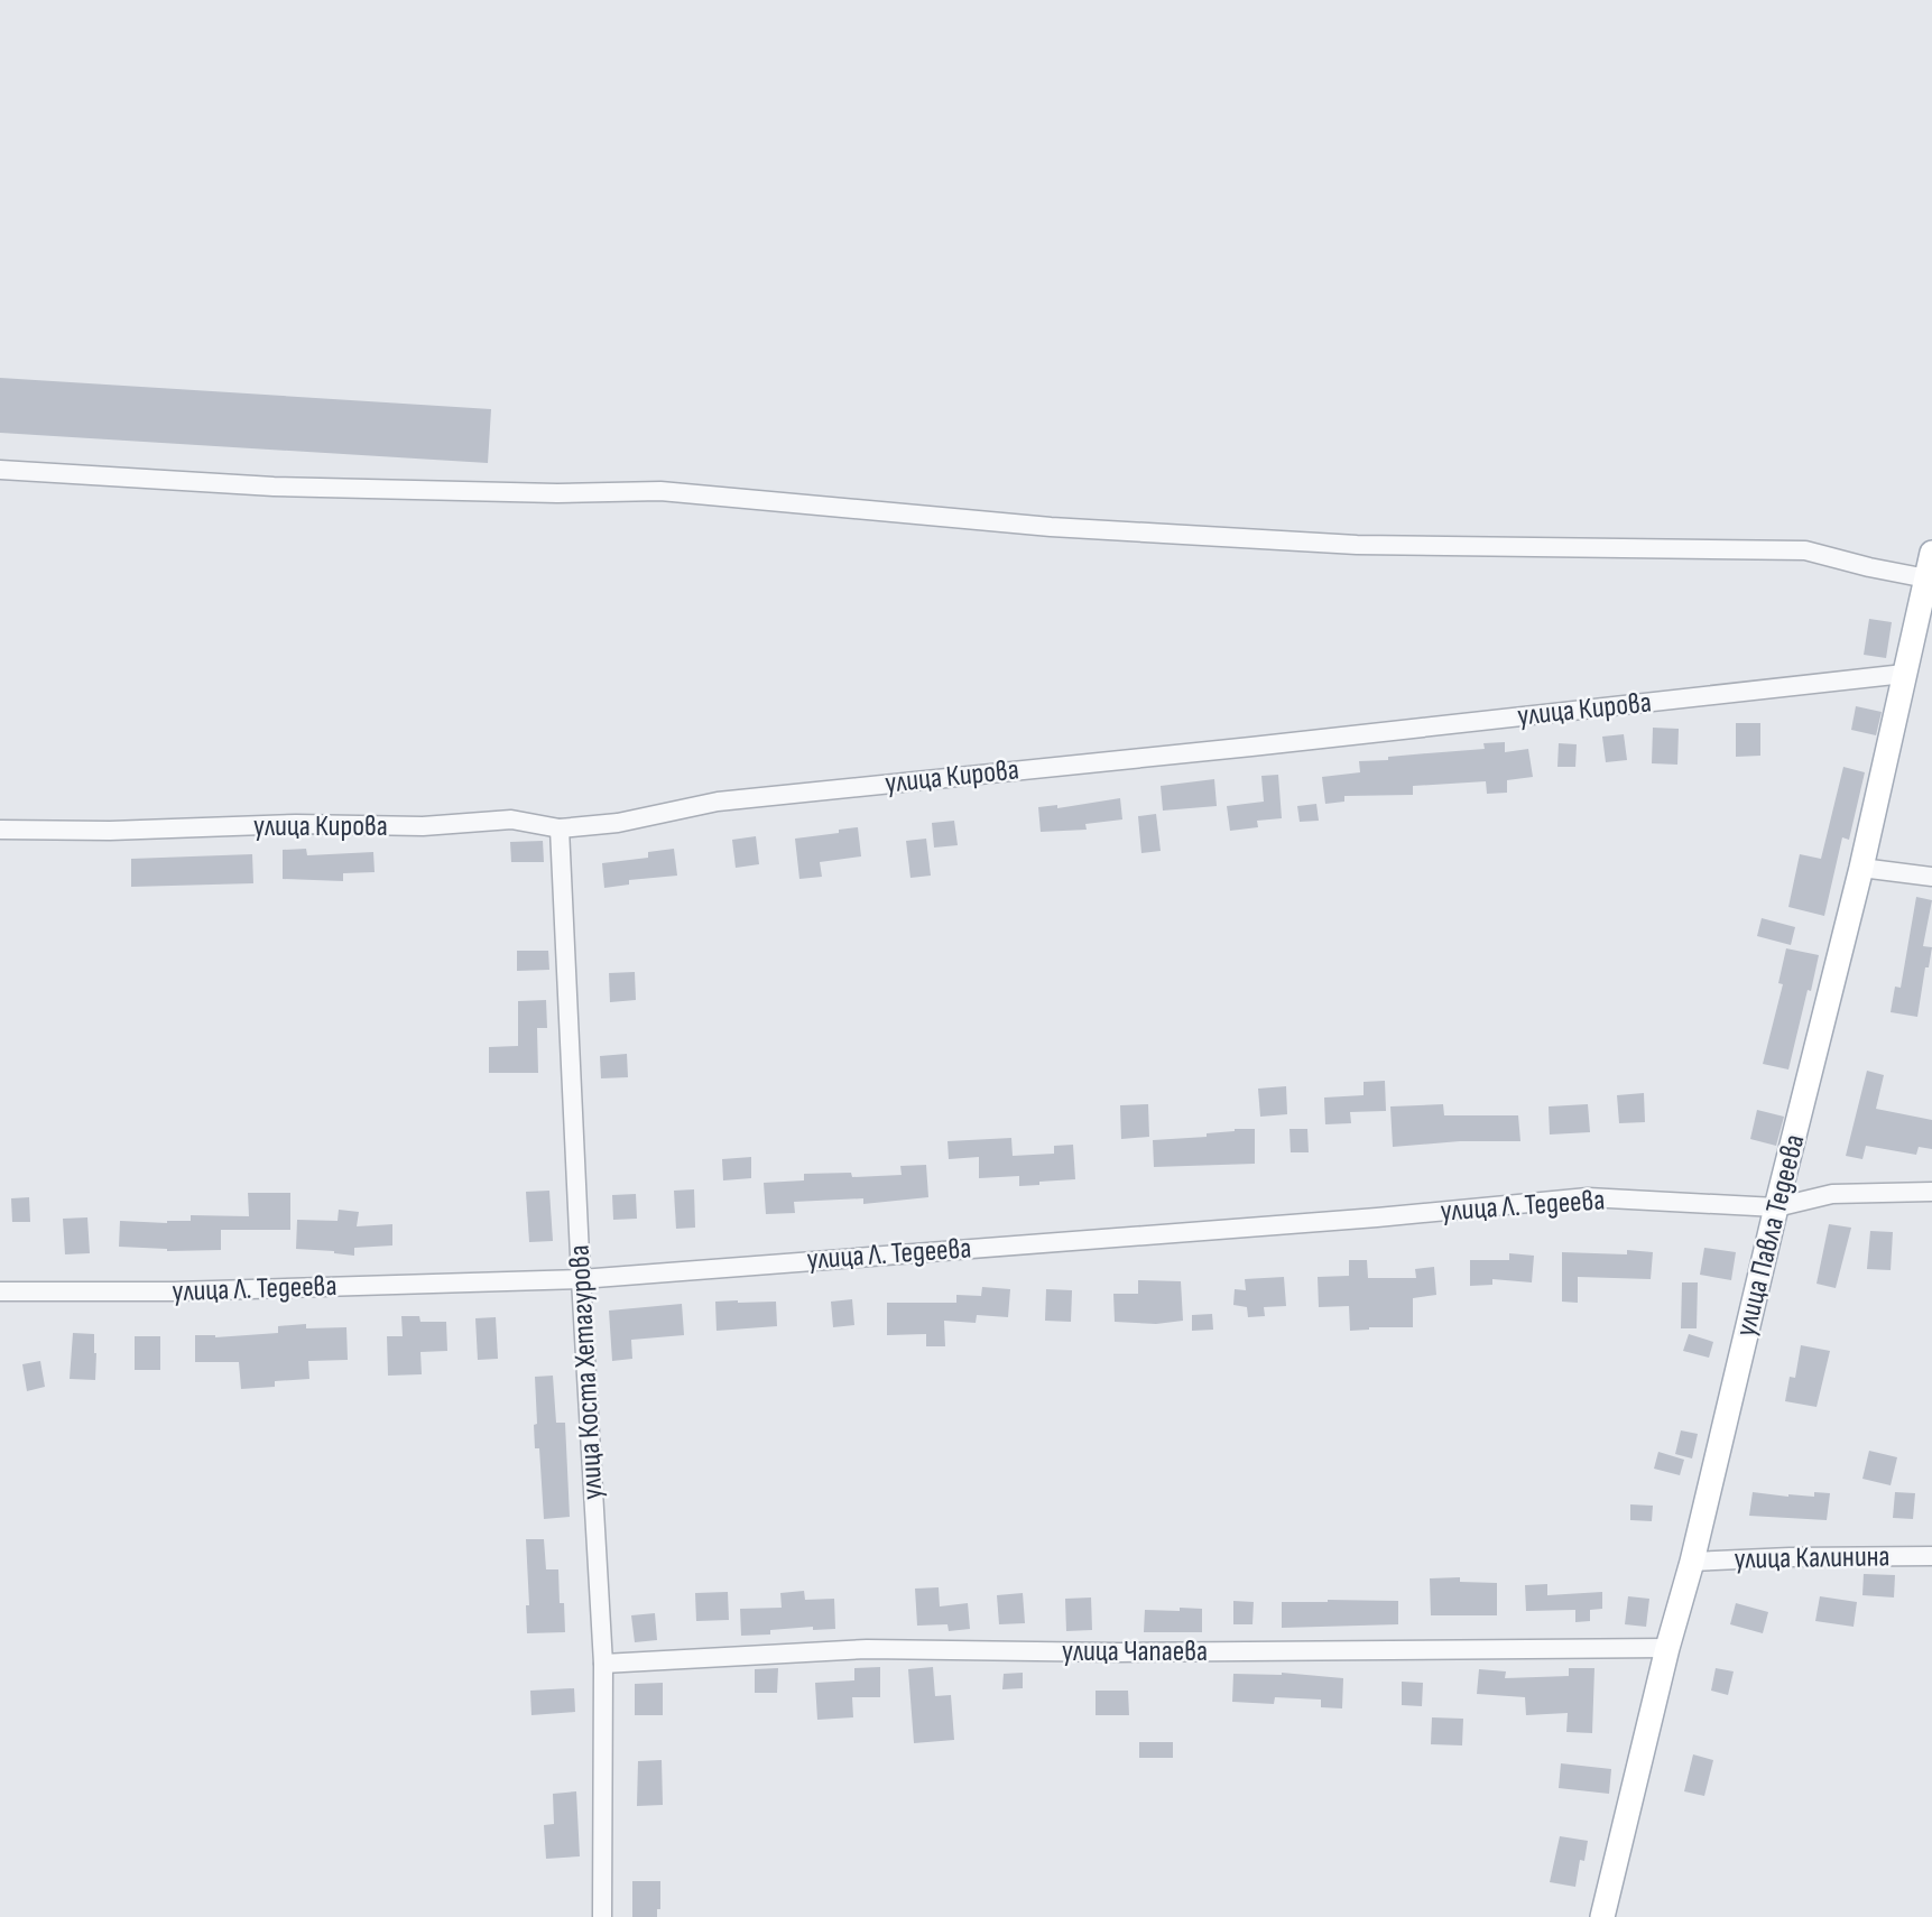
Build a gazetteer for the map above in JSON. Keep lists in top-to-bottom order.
{
  "streets": {
    "main road": ["улица Павла Тедеева"],
    "street": [
      "улица Кирова",
      "улица Л. Тедеева",
      "улица Коста Хетагурова",
      "улица Калинина",
      "улица Чапаева"
    ]
  },
  "crossings": [
    ["улица Кирова", "улица Павла Тедеева"],
    ["улица Кирова", "улица Коста Хетагурова"],
    ["улица Л. Тедеева", "улица Павла Тедеева"],
    ["улица Л. Тедеева", "улица Коста Хетагурова"],
    ["улица Павла Тедеева", "улица Калинина"],
    ["улица Павла Тедеева", "улица Чапаева"],
    ["улица Коста Хетагурова", "улица Чапаева"]
  ]
}
